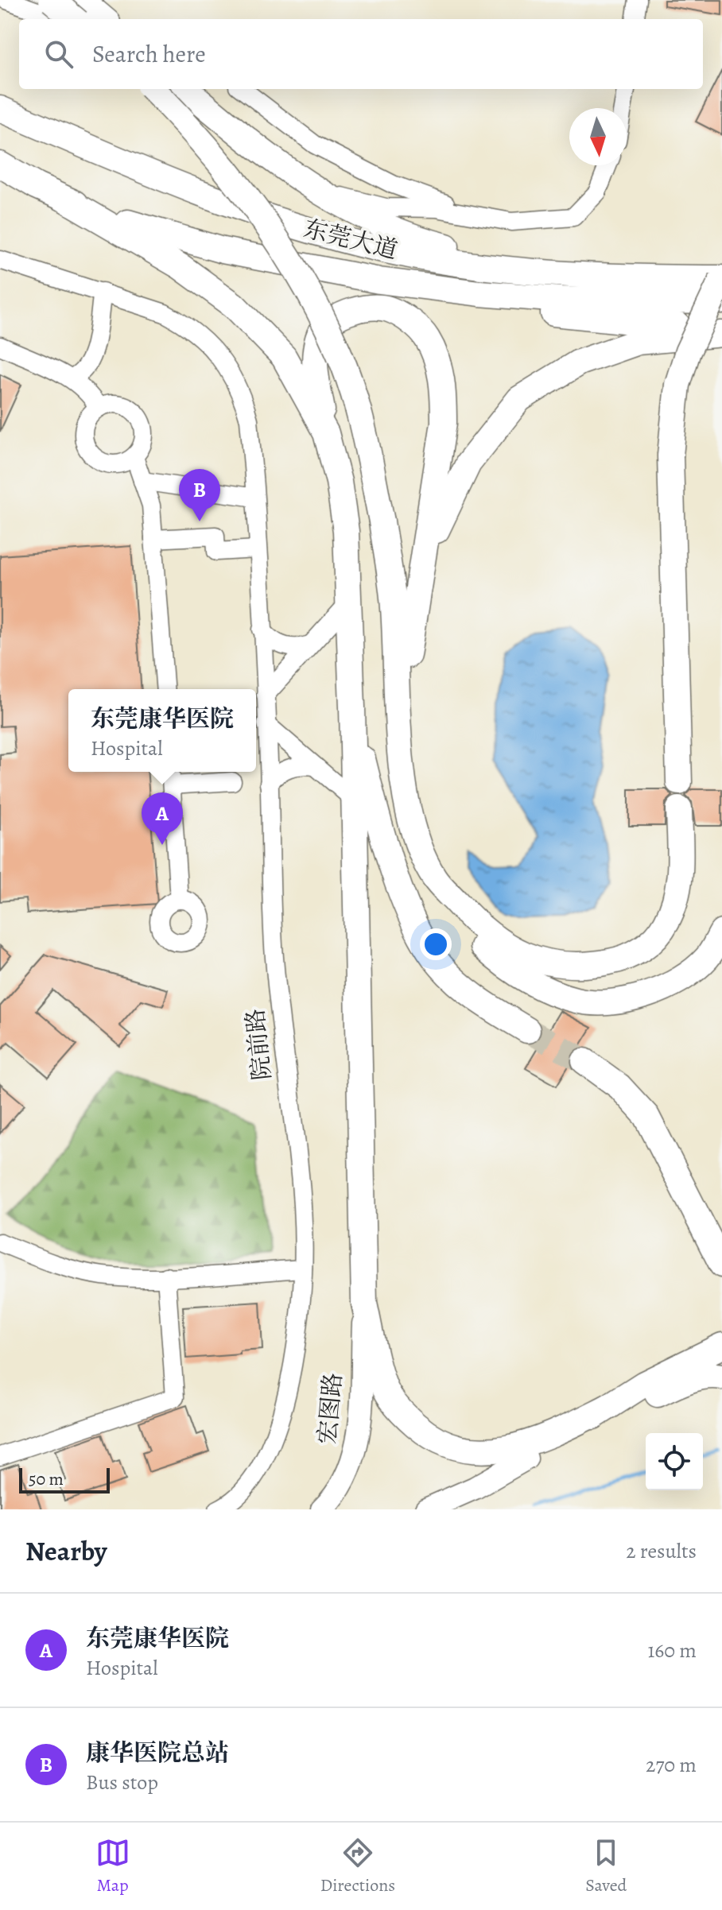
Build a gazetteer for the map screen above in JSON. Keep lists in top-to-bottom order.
{
  "streets": {
    "highway": ["东莞大道"],
    "main road": ["宏图路"],
    "street": ["院前路"]
  },
  "scale_bar": "50 m",
  "north": "bottom",
  "page": {
    "search": "Search here",
    "pins": ["B", "A"],
    "popup": ["东莞康华医院", "Hospital"],
    "scale": "50 m",
    "heading": ["Nearby", "2 results"],
    "list": [
      {
        "mark": "A",
        "name": "东莞康华医院",
        "note": "Hospital",
        "value": "160 m"
      },
      {
        "mark": "B",
        "name": "康华医院总站",
        "note": "Bus stop",
        "value": "270 m"
      }
    ],
    "nav": ["Map", "Directions", "Saved"]
  }
}
